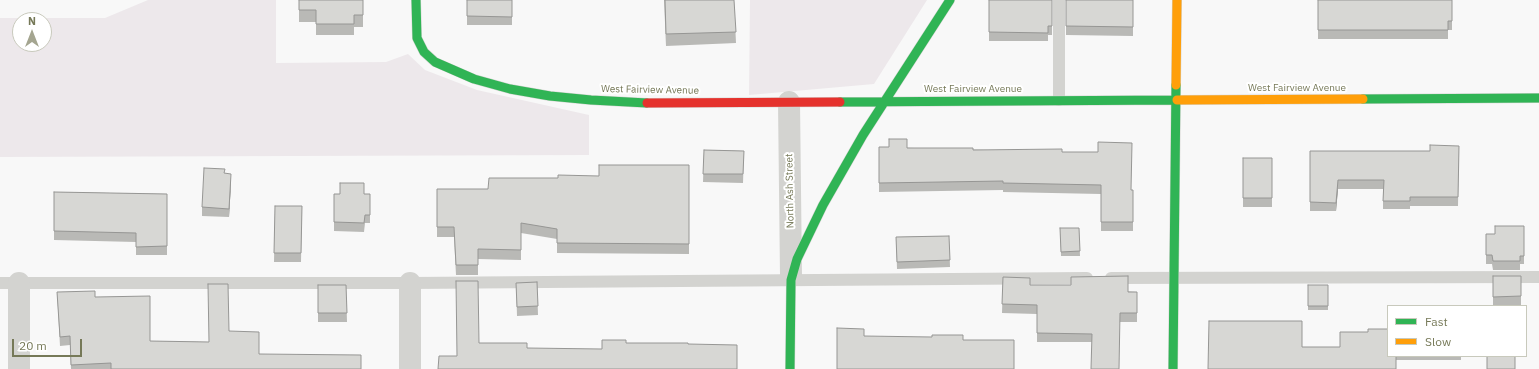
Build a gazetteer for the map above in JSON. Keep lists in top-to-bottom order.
{
  "streets": {
    "street": ["West Fairview Avenue", "North Ash Street"]
  },
  "crossings": [
    ["West Fairview Avenue", "North Ash Street"]
  ],
  "legend": ["Fast", "Slow"],
  "scale_bar": "20 m",
  "north": "top"
}
